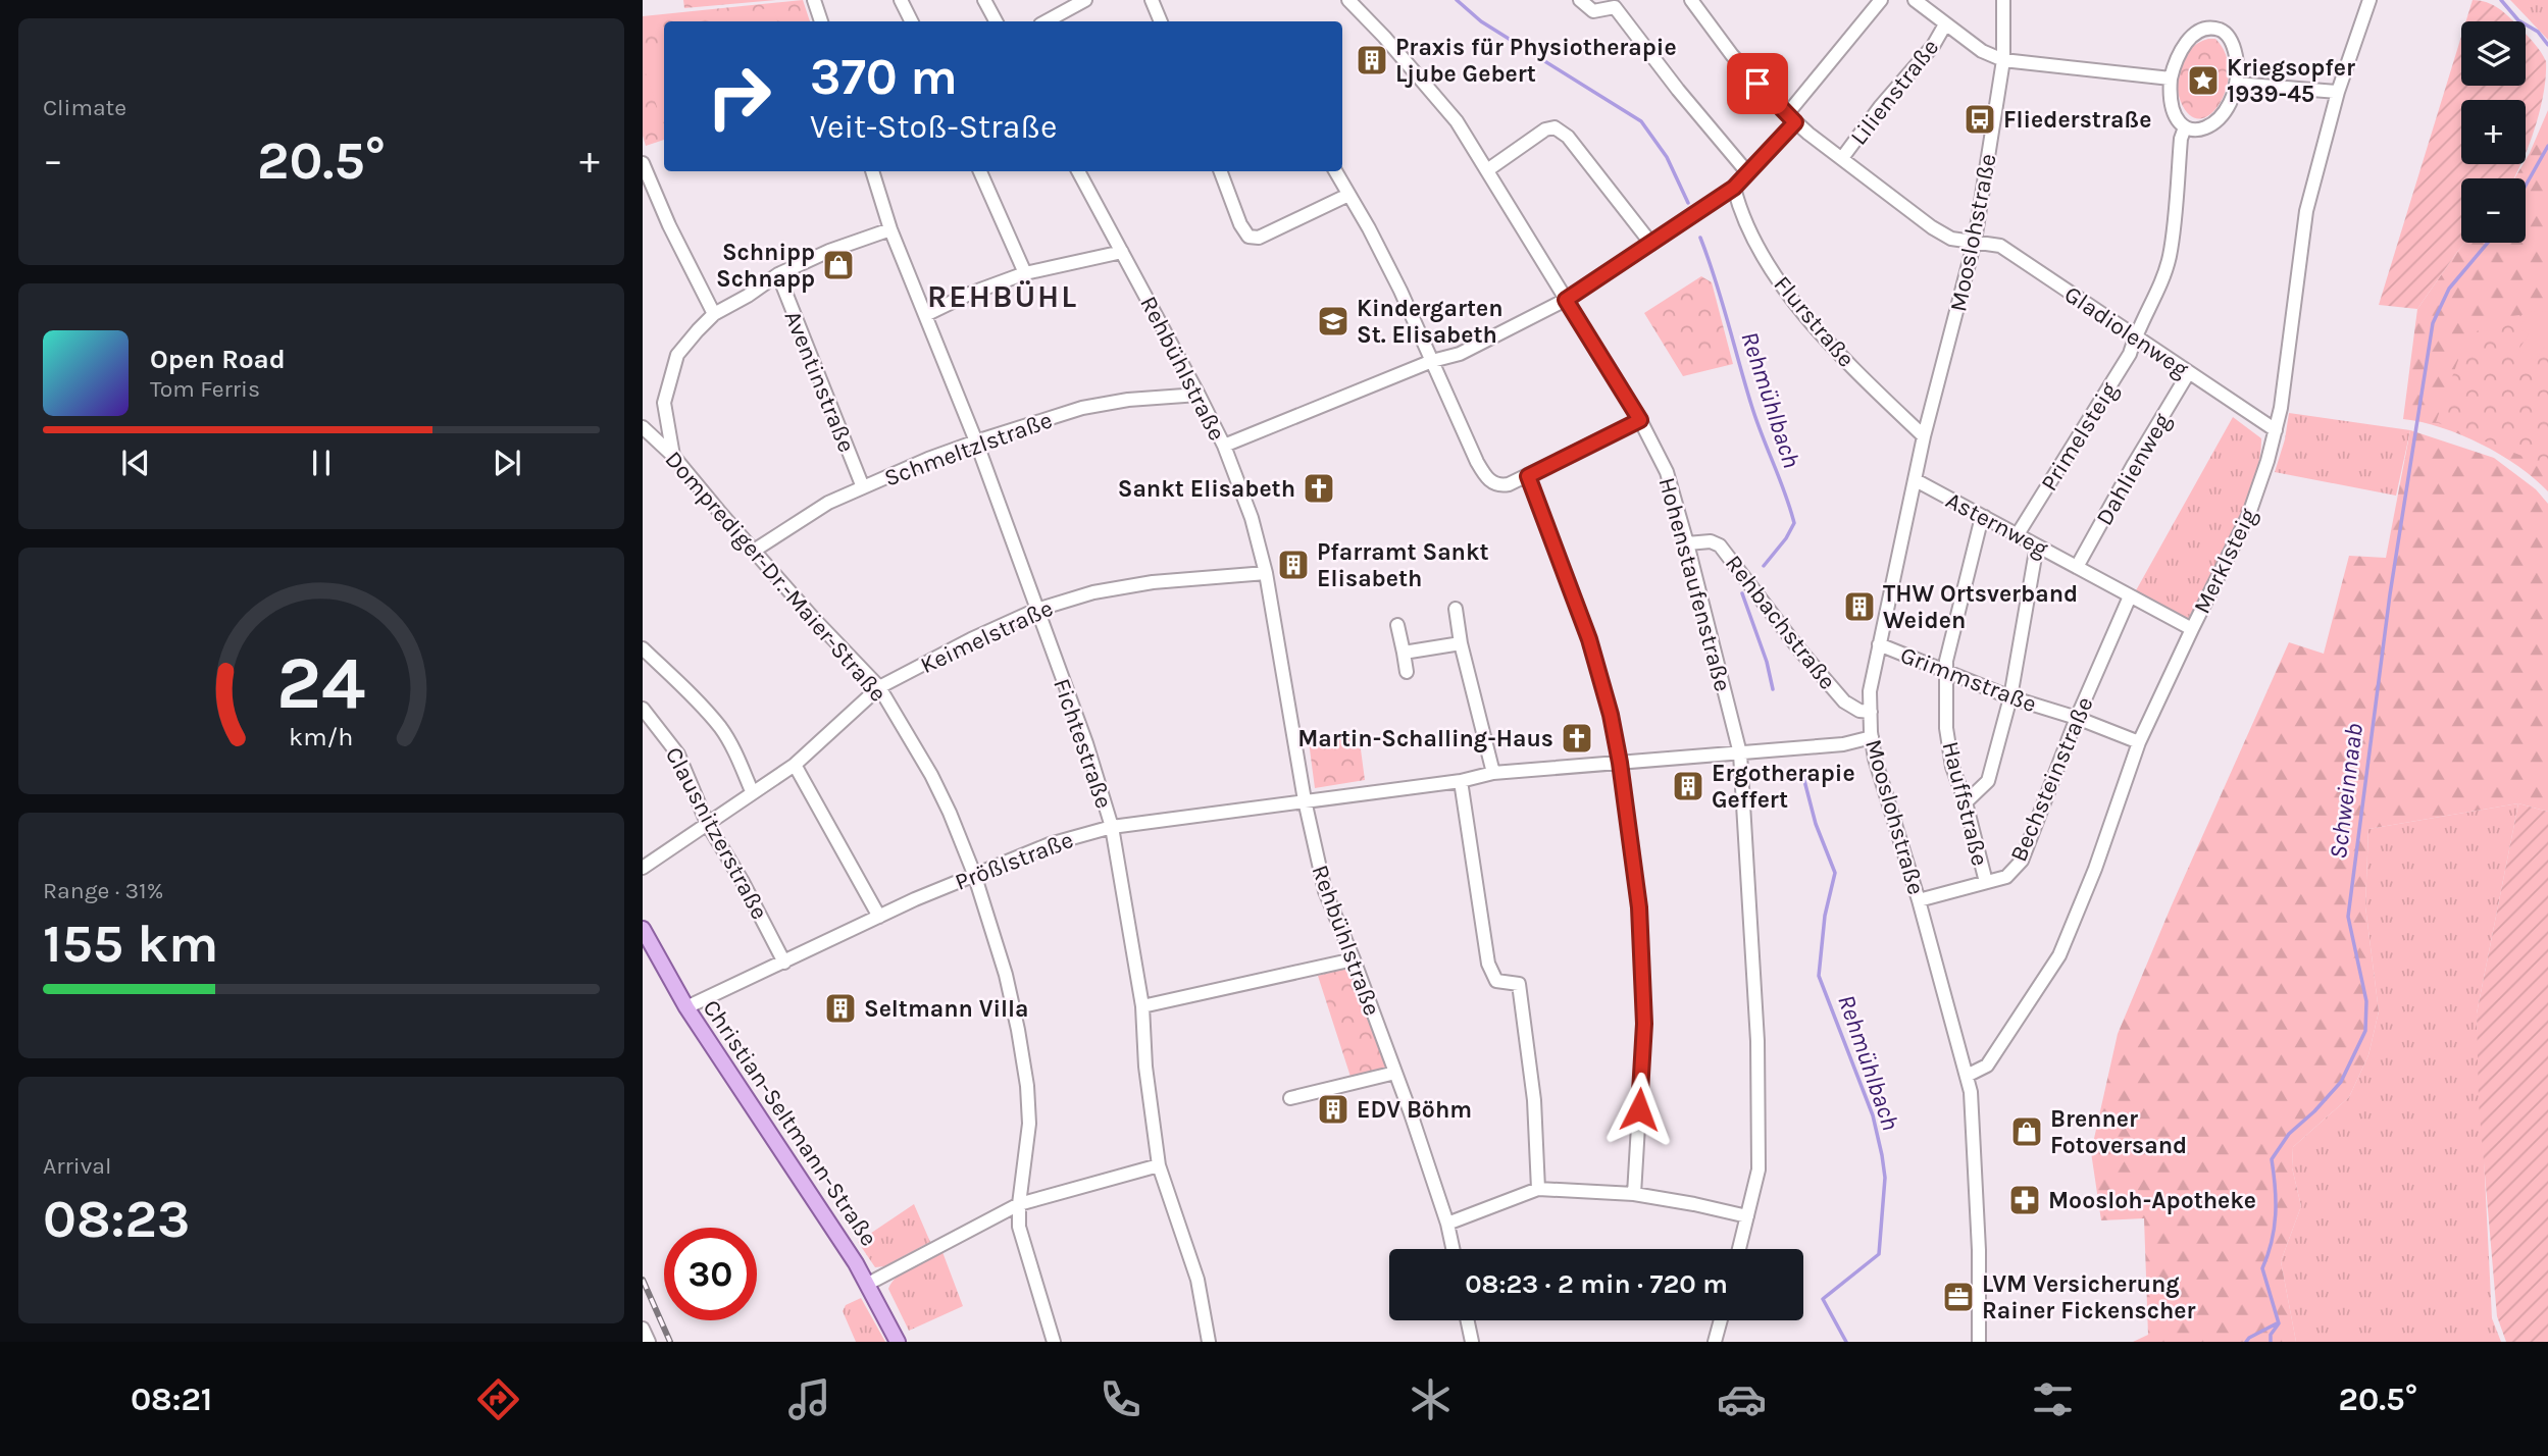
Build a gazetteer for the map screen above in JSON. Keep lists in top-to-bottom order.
{
  "streets": {
    "main road": ["Christian-Seltmann-Straße"],
    "street": [
      "Lilienstraße",
      "Mooslohstraße",
      "Flurstraße",
      "Gladiolenweg",
      "Rehbühlstraße",
      "Aventinstraße",
      "Primelsteig",
      "Schmeltzlstraße",
      "Dahlienweg",
      "Asternweg",
      "Merklsteig",
      "Domprediger-Dr.-Maier-Straße",
      "Hohenstaufenstraße",
      "Rehbachstraße",
      "Keimelstraße",
      "Grimmstraße",
      "Fichtestraße",
      "Bechsteinstraße",
      "Hauffstraße",
      "Clausnitzerstraße",
      "Prößlstraße"
    ]
  },
  "crossings": [
    ["Lilienstraße", "Gladiolenweg"],
    ["Mooslohstraße", "Flurstraße"],
    ["Mooslohstraße", "Gladiolenweg"],
    ["Mooslohstraße", "Asternweg"],
    ["Mooslohstraße", "Merklsteig"],
    ["Mooslohstraße", "Rehbachstraße"],
    ["Mooslohstraße", "Grimmstraße"],
    ["Mooslohstraße", "Bechsteinstraße"],
    ["Mooslohstraße", "Prößlstraße"],
    ["Gladiolenweg", "Primelsteig"],
    ["Gladiolenweg", "Dahlienweg"],
    ["Gladiolenweg", "Merklsteig"],
    ["Rehbühlstraße", "Schmeltzlstraße"],
    ["Rehbühlstraße", "Keimelstraße"],
    ["Rehbühlstraße", "Prößlstraße"],
    ["Aventinstraße", "Schmeltzlstraße"],
    ["Primelsteig", "Asternweg"],
    ["Schmeltzlstraße", "Domprediger-Dr.-Maier-Straße"],
    ["Schmeltzlstraße", "Fichtestraße"],
    ["Dahlienweg", "Asternweg"],
    ["Asternweg", "Merklsteig"],
    ["Asternweg", "Bechsteinstraße"],
    ["Asternweg", "Hauffstraße"],
    ["Merklsteig", "Grimmstraße"],
    ["Domprediger-Dr.-Maier-Straße", "Keimelstraße"],
    ["Domprediger-Dr.-Maier-Straße", "Prößlstraße"],
    ["Hohenstaufenstraße", "Rehbachstraße"],
    ["Hohenstaufenstraße", "Prößlstraße"],
    ["Keimelstraße", "Fichtestraße"],
    ["Keimelstraße", "Clausnitzerstraße"],
    ["Grimmstraße", "Bechsteinstraße"],
    ["Grimmstraße", "Hauffstraße"],
    ["Fichtestraße", "Prößlstraße"],
    ["Bechsteinstraße", "Hauffstraße"],
    ["Clausnitzerstraße", "Prößlstraße"],
    ["Prößlstraße", "Christian-Seltmann-Straße"]
  ],
  "districts": ["REHBÜHL"],
  "water": ["Rehmühlbach", "Schweinnaab"],
  "places": {
    "building": [
      "Praxis für Physiotherapie Ljube Gebert",
      "Pfarramt Sankt Elisabeth",
      "THW Ortsverband Weiden",
      "Ergotherapie Geffert",
      "Seltmann Villa",
      "EDV Böhm"
    ],
    "place": ["Kriegsopfer 1939-45"],
    "bus stop": ["Fliederstraße"],
    "shop": ["Schnipp Schnapp", "Brenner Fotoversand"],
    "school or university": ["Kindergarten St. Elisabeth"],
    "church": ["Sankt Elisabeth", "Martin-Schalling-Haus"],
    "pharmacy": ["Moosloh-Apotheke"],
    "office": ["LVM Versicherung Rainer Fickenscher"]
  },
  "page": {
    "tile": [
      "Climate",
      ["Range · 31%", "155 km"],
      ["Arrival", "08:23"]
    ],
    "map_buttons": ["+", "−"],
    "turn": ["370 m", "Veit-Stoß-Straße"],
    "heat": ["−", "20.5°", "+"],
    "song": ["Open Road", "Tom Ferris"],
    "limit": "30",
    "trip": "08:23 · 2 min · 720 m",
    "tabs": ["08:21", "20.5°"],
    "gauge": ["24", "km/h"]
  }
}
